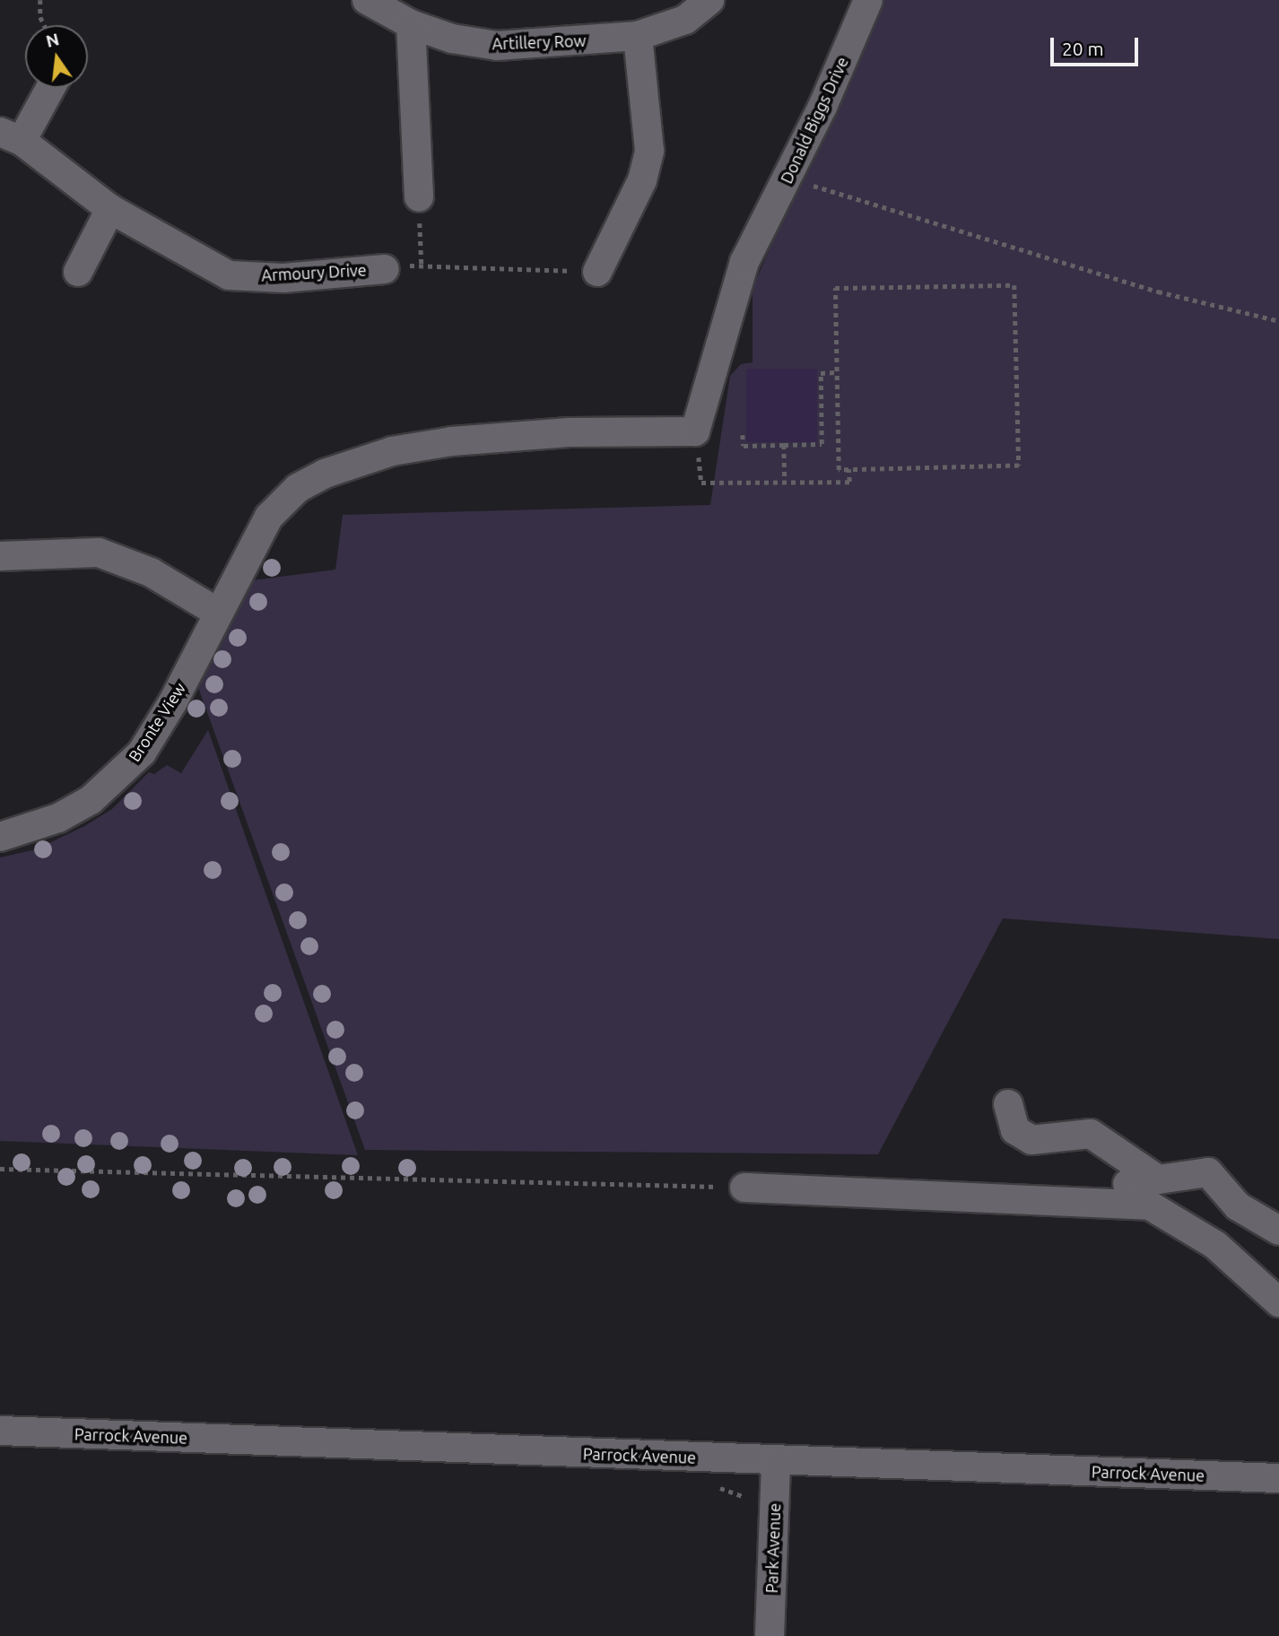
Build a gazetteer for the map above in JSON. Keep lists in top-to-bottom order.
{
  "streets": {
    "street": [
      "Artillery Row",
      "Donald Biggs Drive",
      "Armoury Drive",
      "Bronte View",
      "Parrock Avenue",
      "Park Avenue"
    ]
  },
  "crossings": [
    ["Donald Biggs Drive", "Bronte View"],
    ["Parrock Avenue", "Park Avenue"]
  ],
  "scale_bar": "20 m",
  "north": "top"
}
